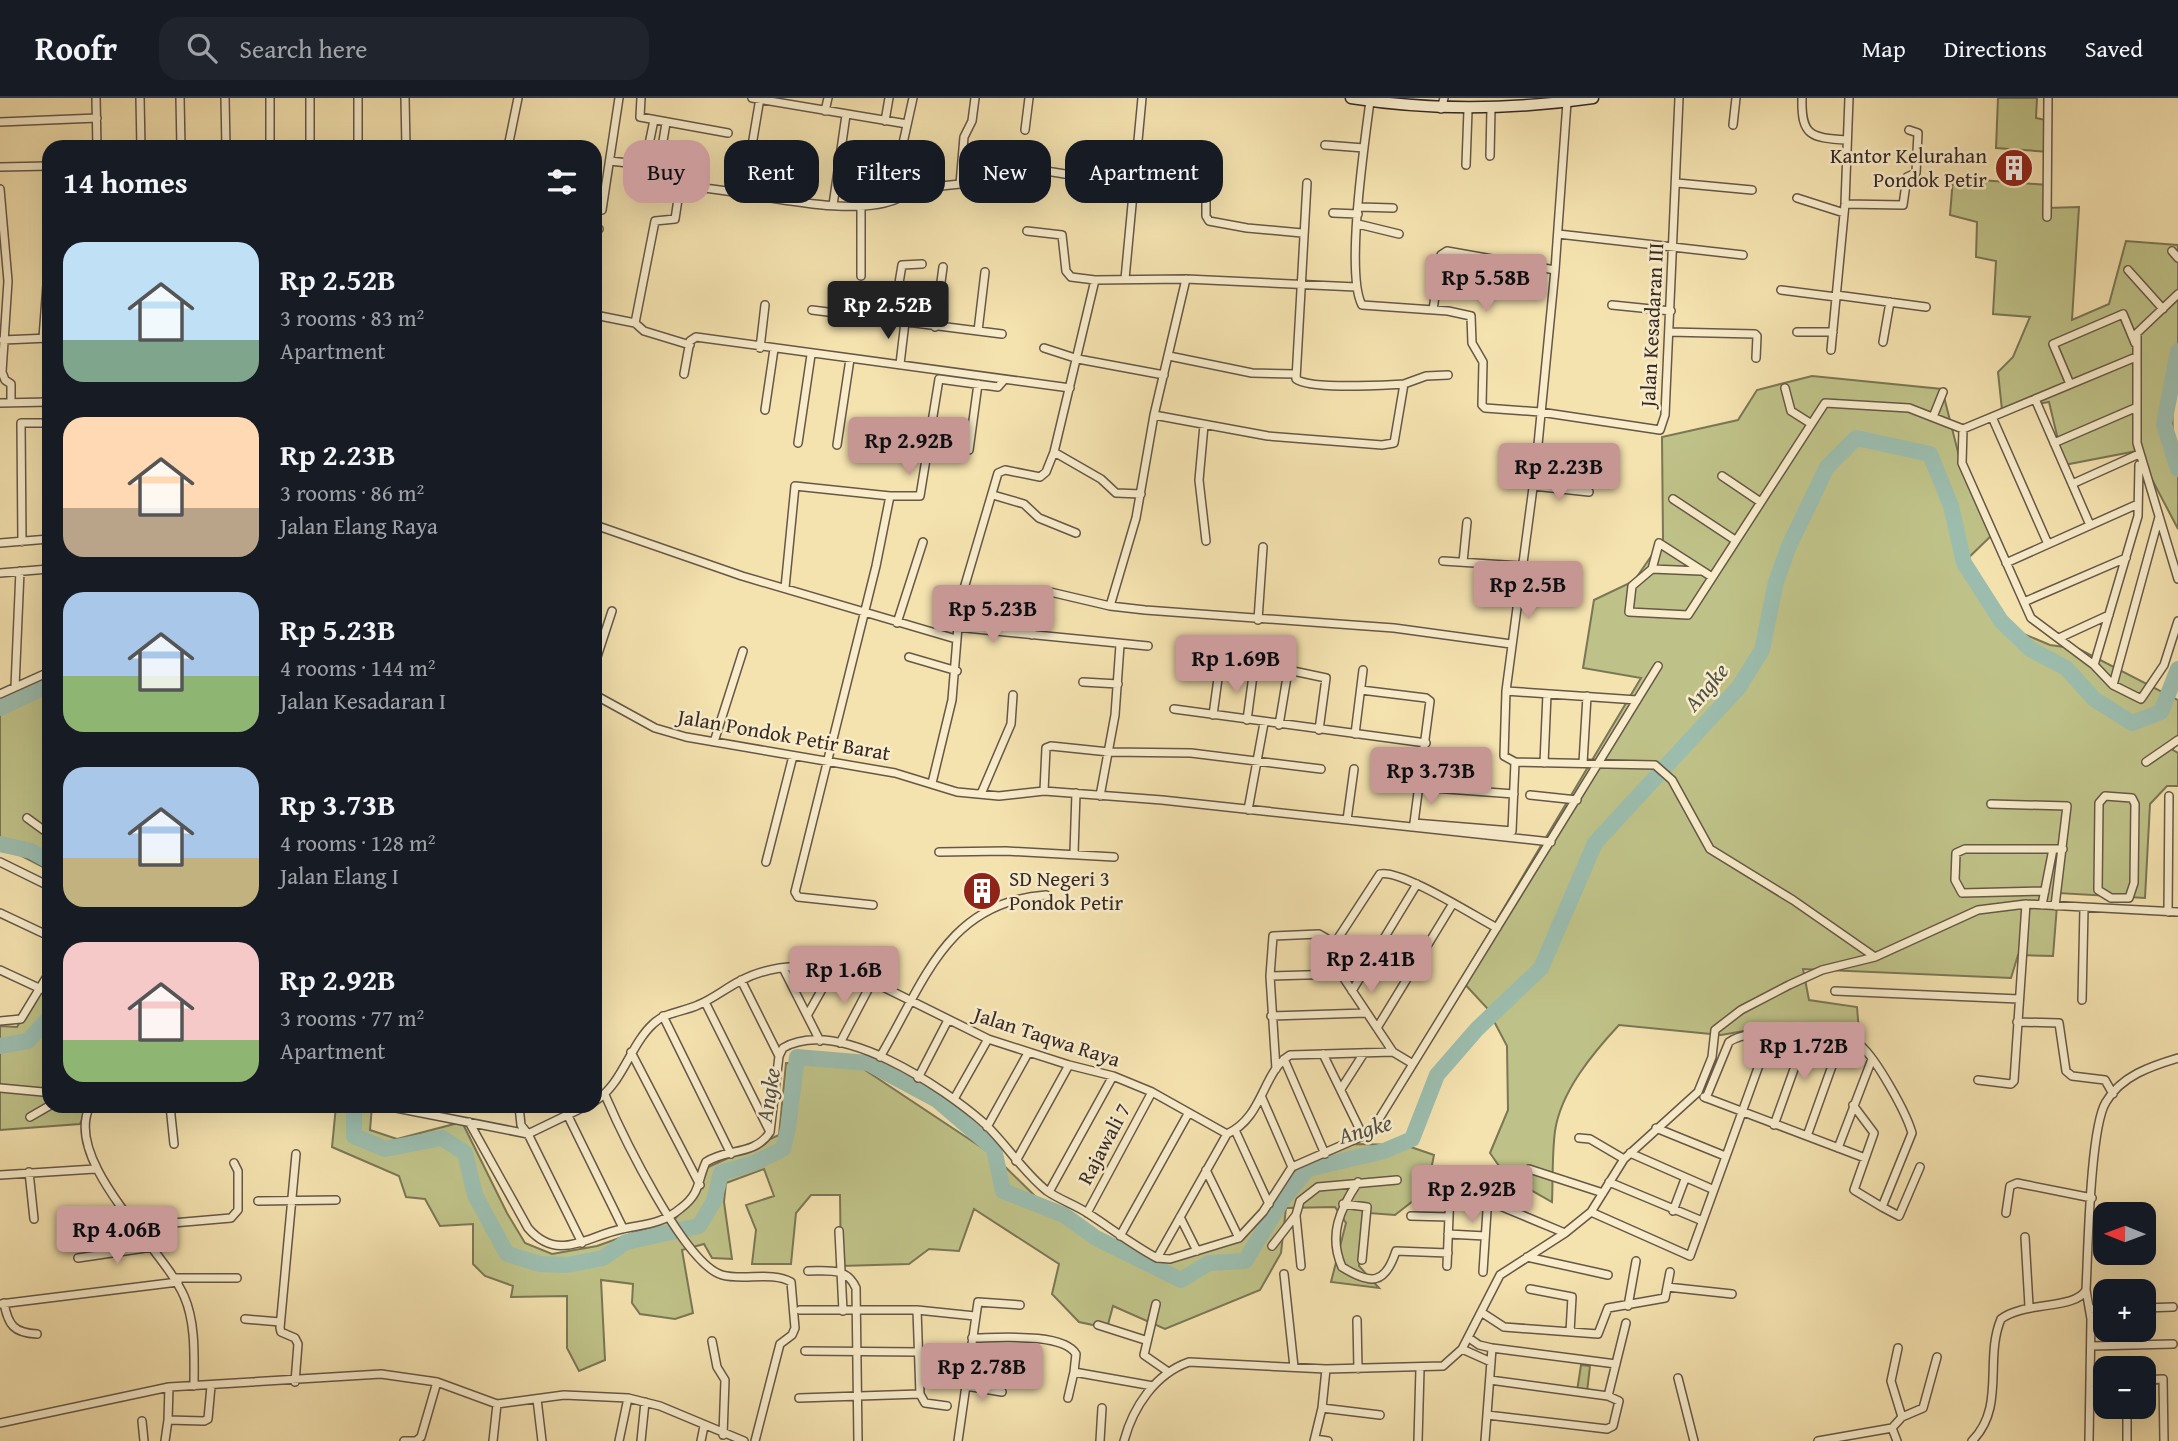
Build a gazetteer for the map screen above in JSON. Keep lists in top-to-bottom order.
{
  "streets": {
    "street": [
      "Jalan Kesadaran III",
      "Jalan Pondok Petir Barat",
      "Jalan Taqwa Raya",
      "Rajawali 7"
    ]
  },
  "crossings": [
    ["Jalan Taqwa Raya", "Rajawali 7"]
  ],
  "water": ["Angke"],
  "places": {
    "building": ["Kantor Kelurahan Pondok Petir", "SD Negeri 3 Pondok Petir"]
  },
  "north": "left",
  "page": {
    "header": "Roofr",
    "search": "Search here",
    "nav": ["Map", "Directions", "Saved"],
    "chip": [
      "Buy",
      "Rent",
      "Filters",
      "New",
      "Apartment"
    ],
    "heading": "14 homes",
    "list": [
      {
        "name": "Rp 2.52B",
        "note": "3 rooms · 83 m² · Apartment"
      },
      {
        "name": "Rp 2.23B",
        "note": "3 rooms · 86 m² · Jalan Elang Raya"
      },
      {
        "name": "Rp 5.23B",
        "note": "4 rooms · 144 m² · Jalan Kesadaran I"
      },
      {
        "name": "Rp 3.73B",
        "note": "4 rooms · 128 m² · Jalan Elang I"
      },
      {
        "name": "Rp 2.92B",
        "note": "3 rooms · 77 m² · Apartment"
      }
    ],
    "price": [
      "Rp 5.58B",
      "Rp 2.52B",
      "Rp 2.92B",
      "Rp 2.23B",
      "Rp 2.5B",
      "Rp 5.23B",
      "Rp 1.69B",
      "Rp 3.73B",
      "Rp 2.41B",
      "Rp 1.6B",
      "Rp 1.72B",
      "Rp 2.92B",
      "Rp 4.06B",
      "Rp 2.78B"
    ],
    "map_buttons": ["+", "−"]
  }
}
